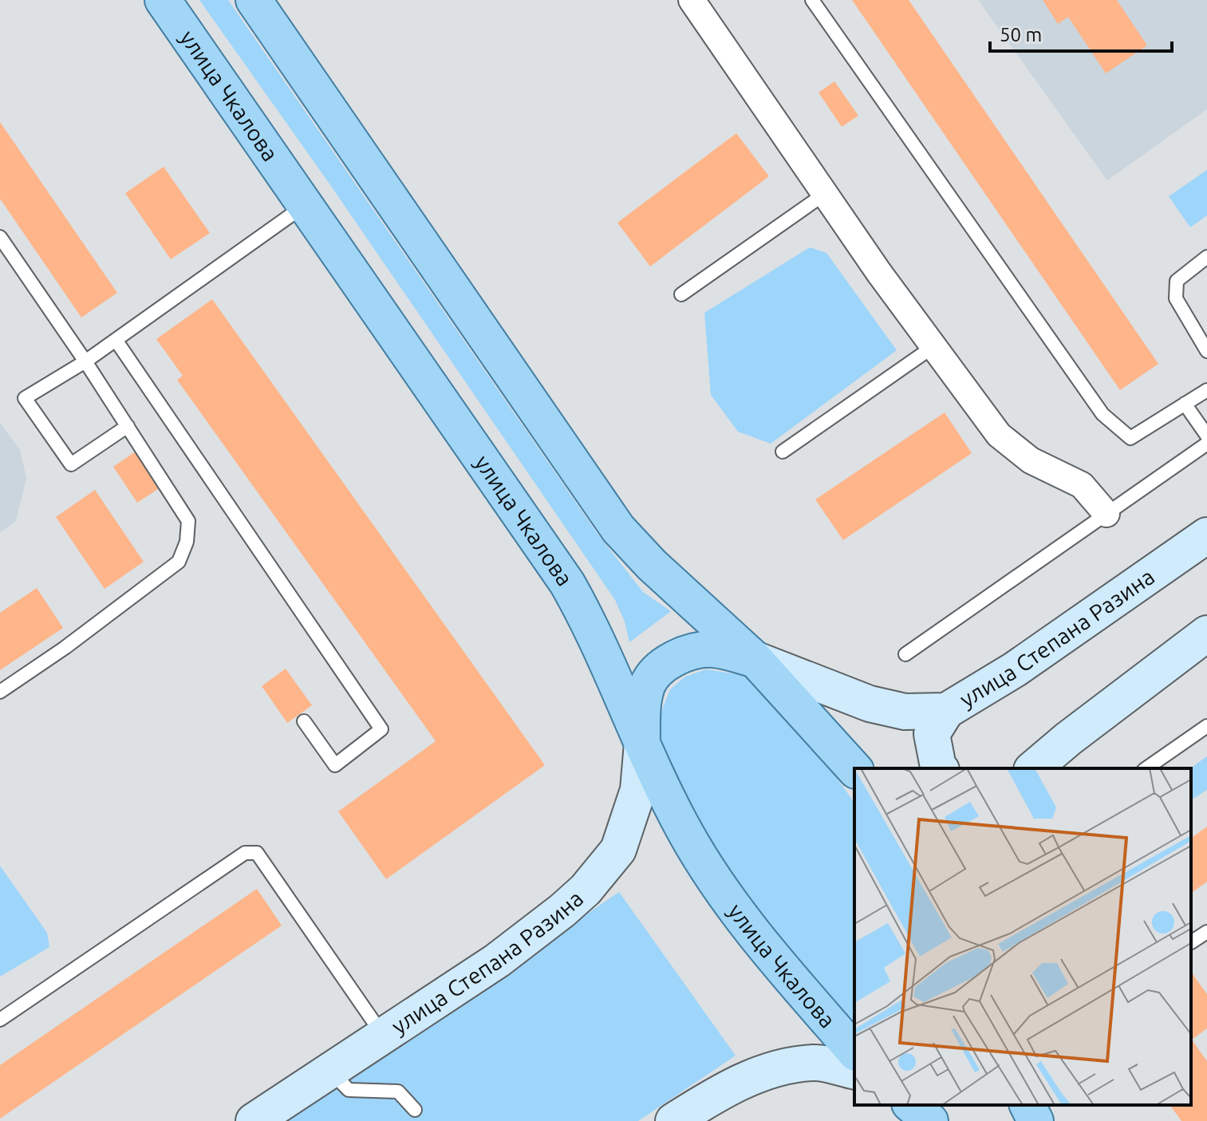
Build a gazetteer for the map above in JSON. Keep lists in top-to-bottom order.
{
  "streets": {
    "main road": ["улица Чкалова", "улица Степана Разина"]
  },
  "crossings": [
    ["улица Чкалова", "улица Степана Разина"]
  ],
  "scale_bar": "50 m"
}
